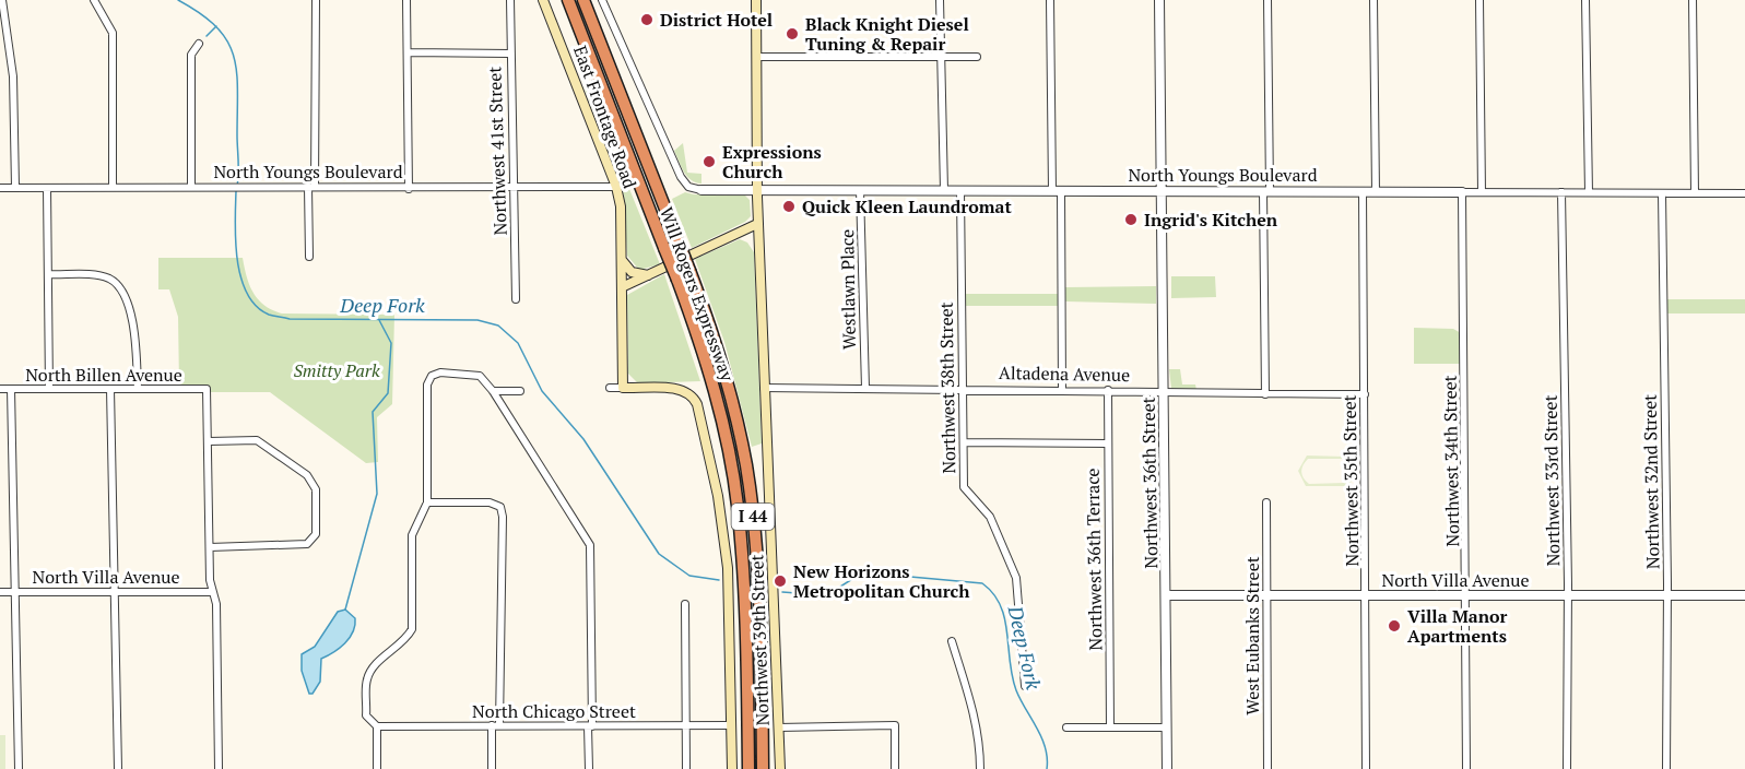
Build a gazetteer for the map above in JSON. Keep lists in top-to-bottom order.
{
  "streets": {
    "highway": ["Will Rogers Expressway", "I 44"],
    "main road": ["East Frontage Road", "Northwest 39th Street"],
    "street": [
      "Northwest 41st Street",
      "North Youngs Boulevard",
      "Westlawn Place",
      "Altadena Avenue",
      "North Billen Avenue",
      "Northwest 38th Street",
      "Northwest 34th Street",
      "Northwest 35th Street",
      "Northwest 33rd Street",
      "Northwest 32nd Street",
      "Northwest 36th Street",
      "Northwest 36th Terrace",
      "North Villa Avenue",
      "West Eubanks Street",
      "North Chicago Street"
    ]
  },
  "crossings": [
    ["East Frontage Road", "North Youngs Boulevard"],
    ["East Frontage Road", "Northwest 39th Street"],
    ["Northwest 41st Street", "North Youngs Boulevard"],
    ["North Youngs Boulevard", "Westlawn Place"],
    ["North Youngs Boulevard", "Northwest 38th Street"],
    ["North Youngs Boulevard", "Northwest 34th Street"],
    ["North Youngs Boulevard", "Northwest 35th Street"],
    ["North Youngs Boulevard", "Northwest 33rd Street"],
    ["North Youngs Boulevard", "Northwest 32nd Street"],
    ["North Youngs Boulevard", "Northwest 36th Street"],
    ["North Youngs Boulevard", "Northwest 39th Street"],
    ["Westlawn Place", "Altadena Avenue"],
    ["Altadena Avenue", "Northwest 38th Street"],
    ["Altadena Avenue", "Northwest 35th Street"],
    ["Altadena Avenue", "Northwest 36th Street"],
    ["Altadena Avenue", "Northwest 36th Terrace"],
    ["Altadena Avenue", "Northwest 39th Street"],
    ["Northwest 34th Street", "North Villa Avenue"],
    ["Northwest 35th Street", "North Villa Avenue"],
    ["Northwest 33rd Street", "North Villa Avenue"],
    ["Northwest 32nd Street", "North Villa Avenue"],
    ["Northwest 36th Street", "North Villa Avenue"],
    ["North Villa Avenue", "West Eubanks Street"],
    ["Northwest 39th Street", "North Chicago Street"]
  ],
  "water": ["Deep Fork"],
  "parks": ["Smitty Park"],
  "places": [
    "District Hotel",
    "Black Knight Diesel Tuning & Repair",
    "Expressions Church",
    "Quick Kleen Laundromat",
    "Ingrid's Kitchen",
    "New Horizons Metropolitan Church",
    "Villa Manor Apartments"
  ]
}
